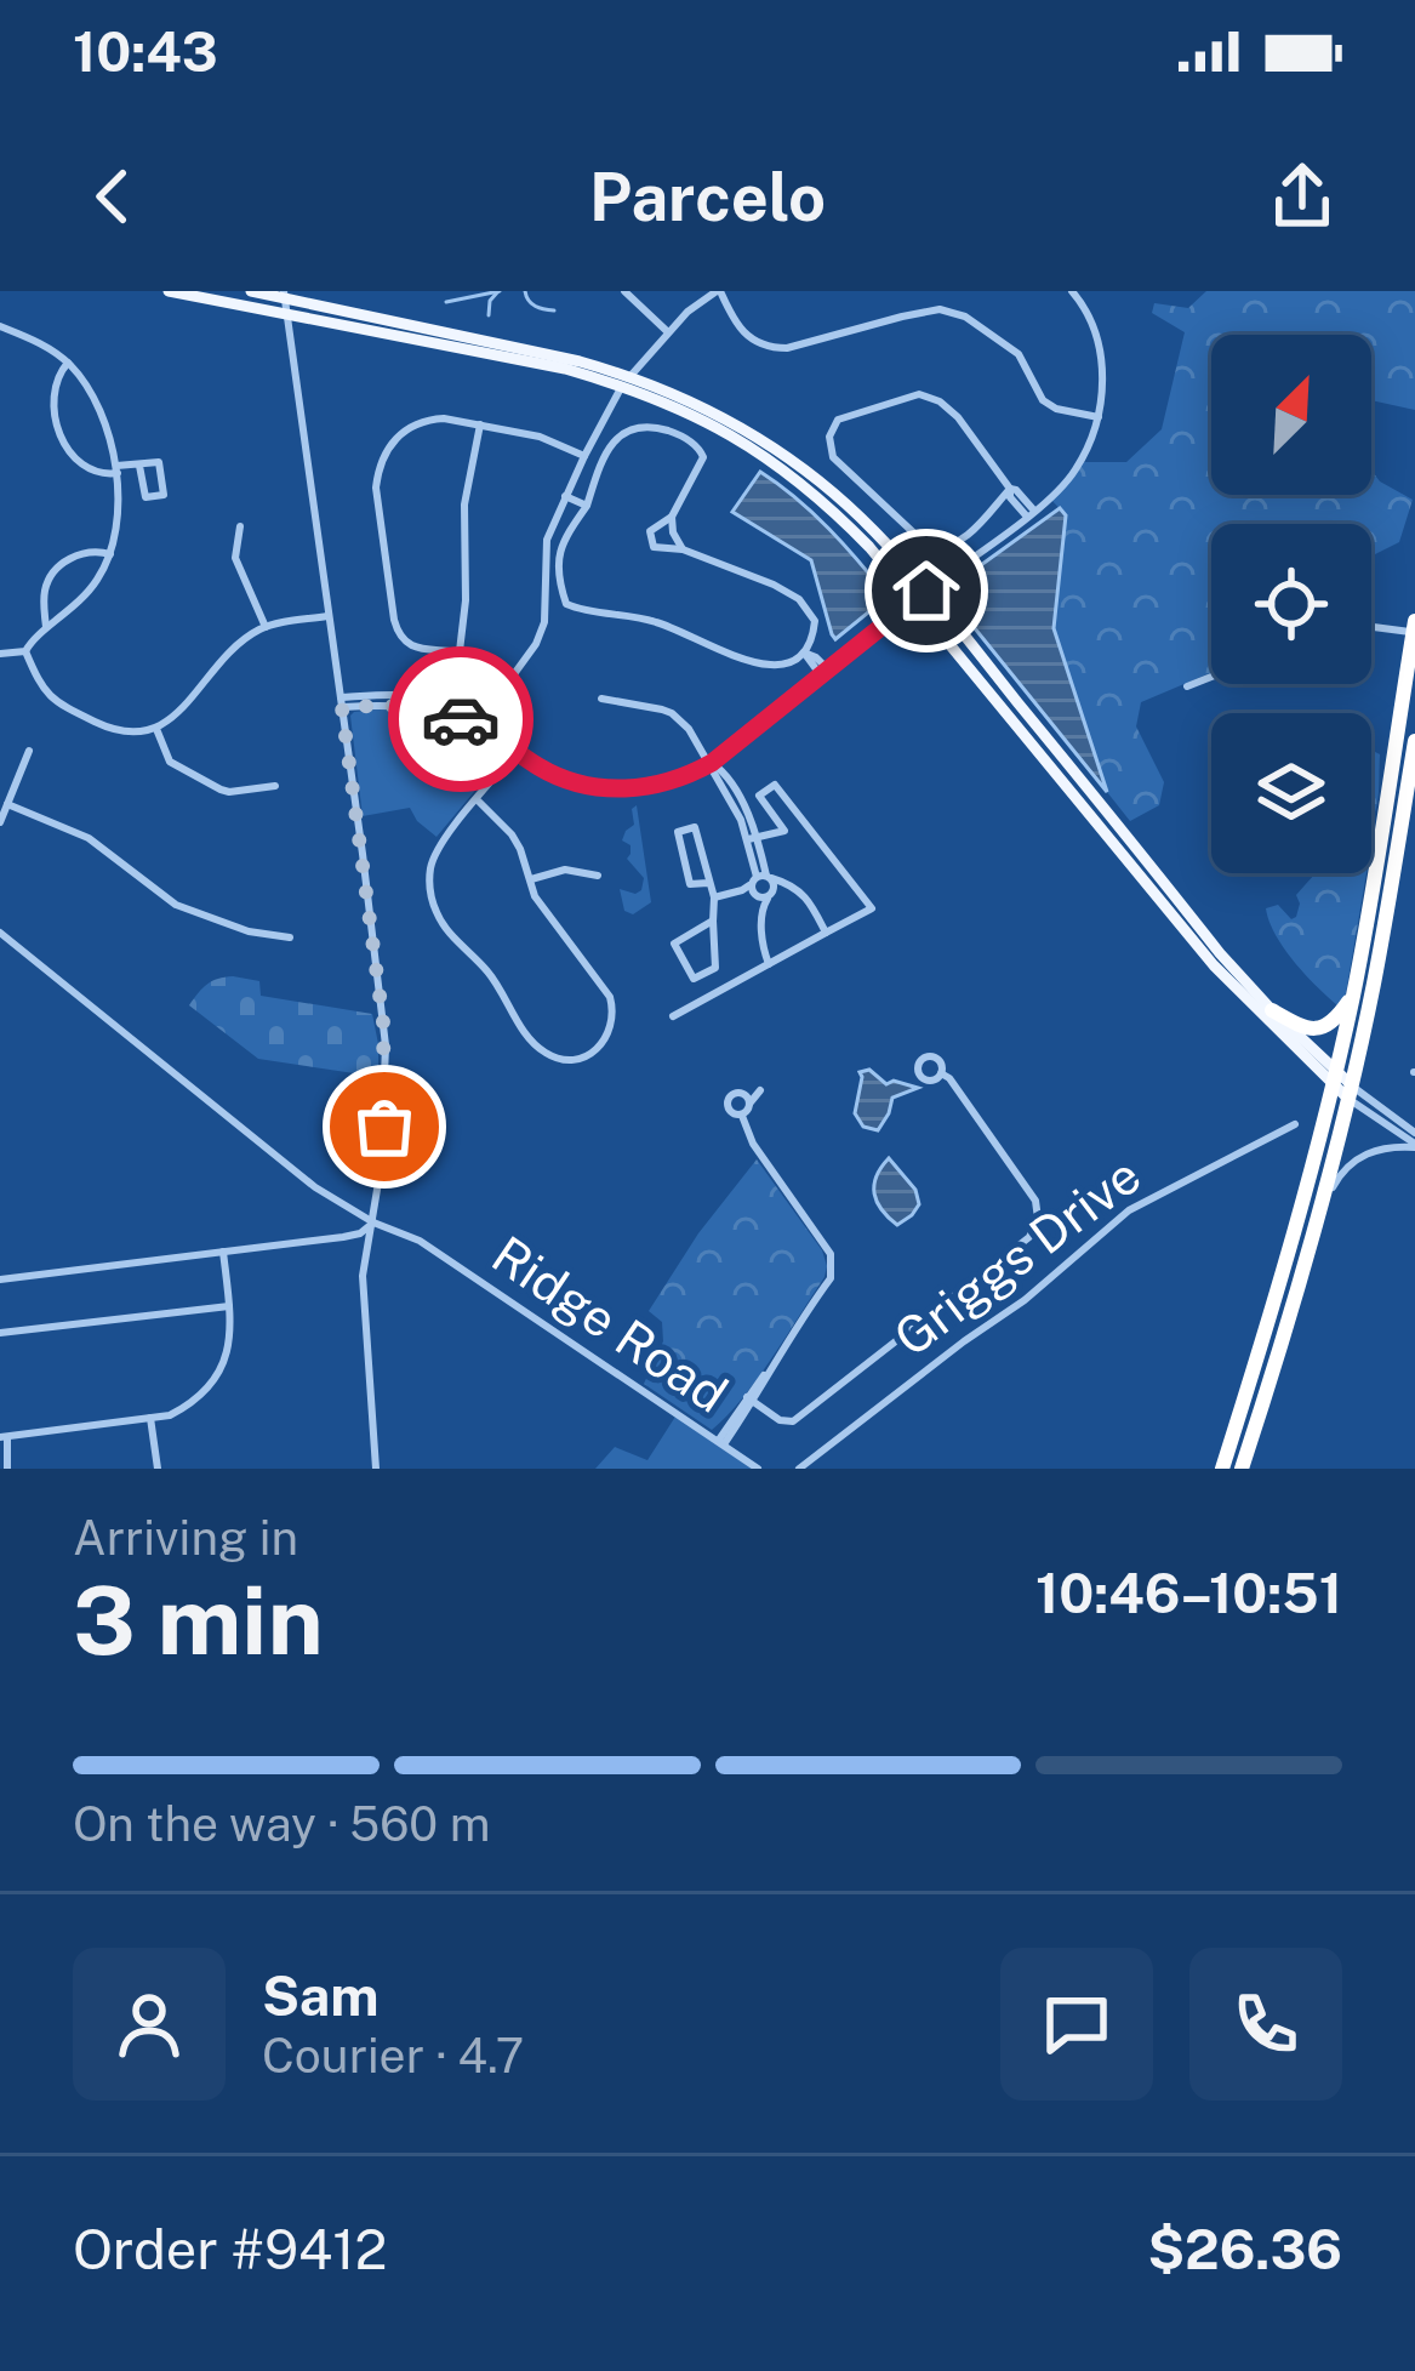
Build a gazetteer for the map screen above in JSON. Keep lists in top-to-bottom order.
{
  "streets": {
    "street": ["Griggs Drive", "Ridge Road"]
  },
  "north": "top right",
  "page": {
    "status": "10:43",
    "header": "Parcelo",
    "heading": ["3 min", "Arriving in", "10:46–10:51"],
    "panel": [
      "Sam",
      "Courier · 4.7",
      "Order #9412",
      "$26.36"
    ],
    "bar": "On the way · 560 m"
  }
}
